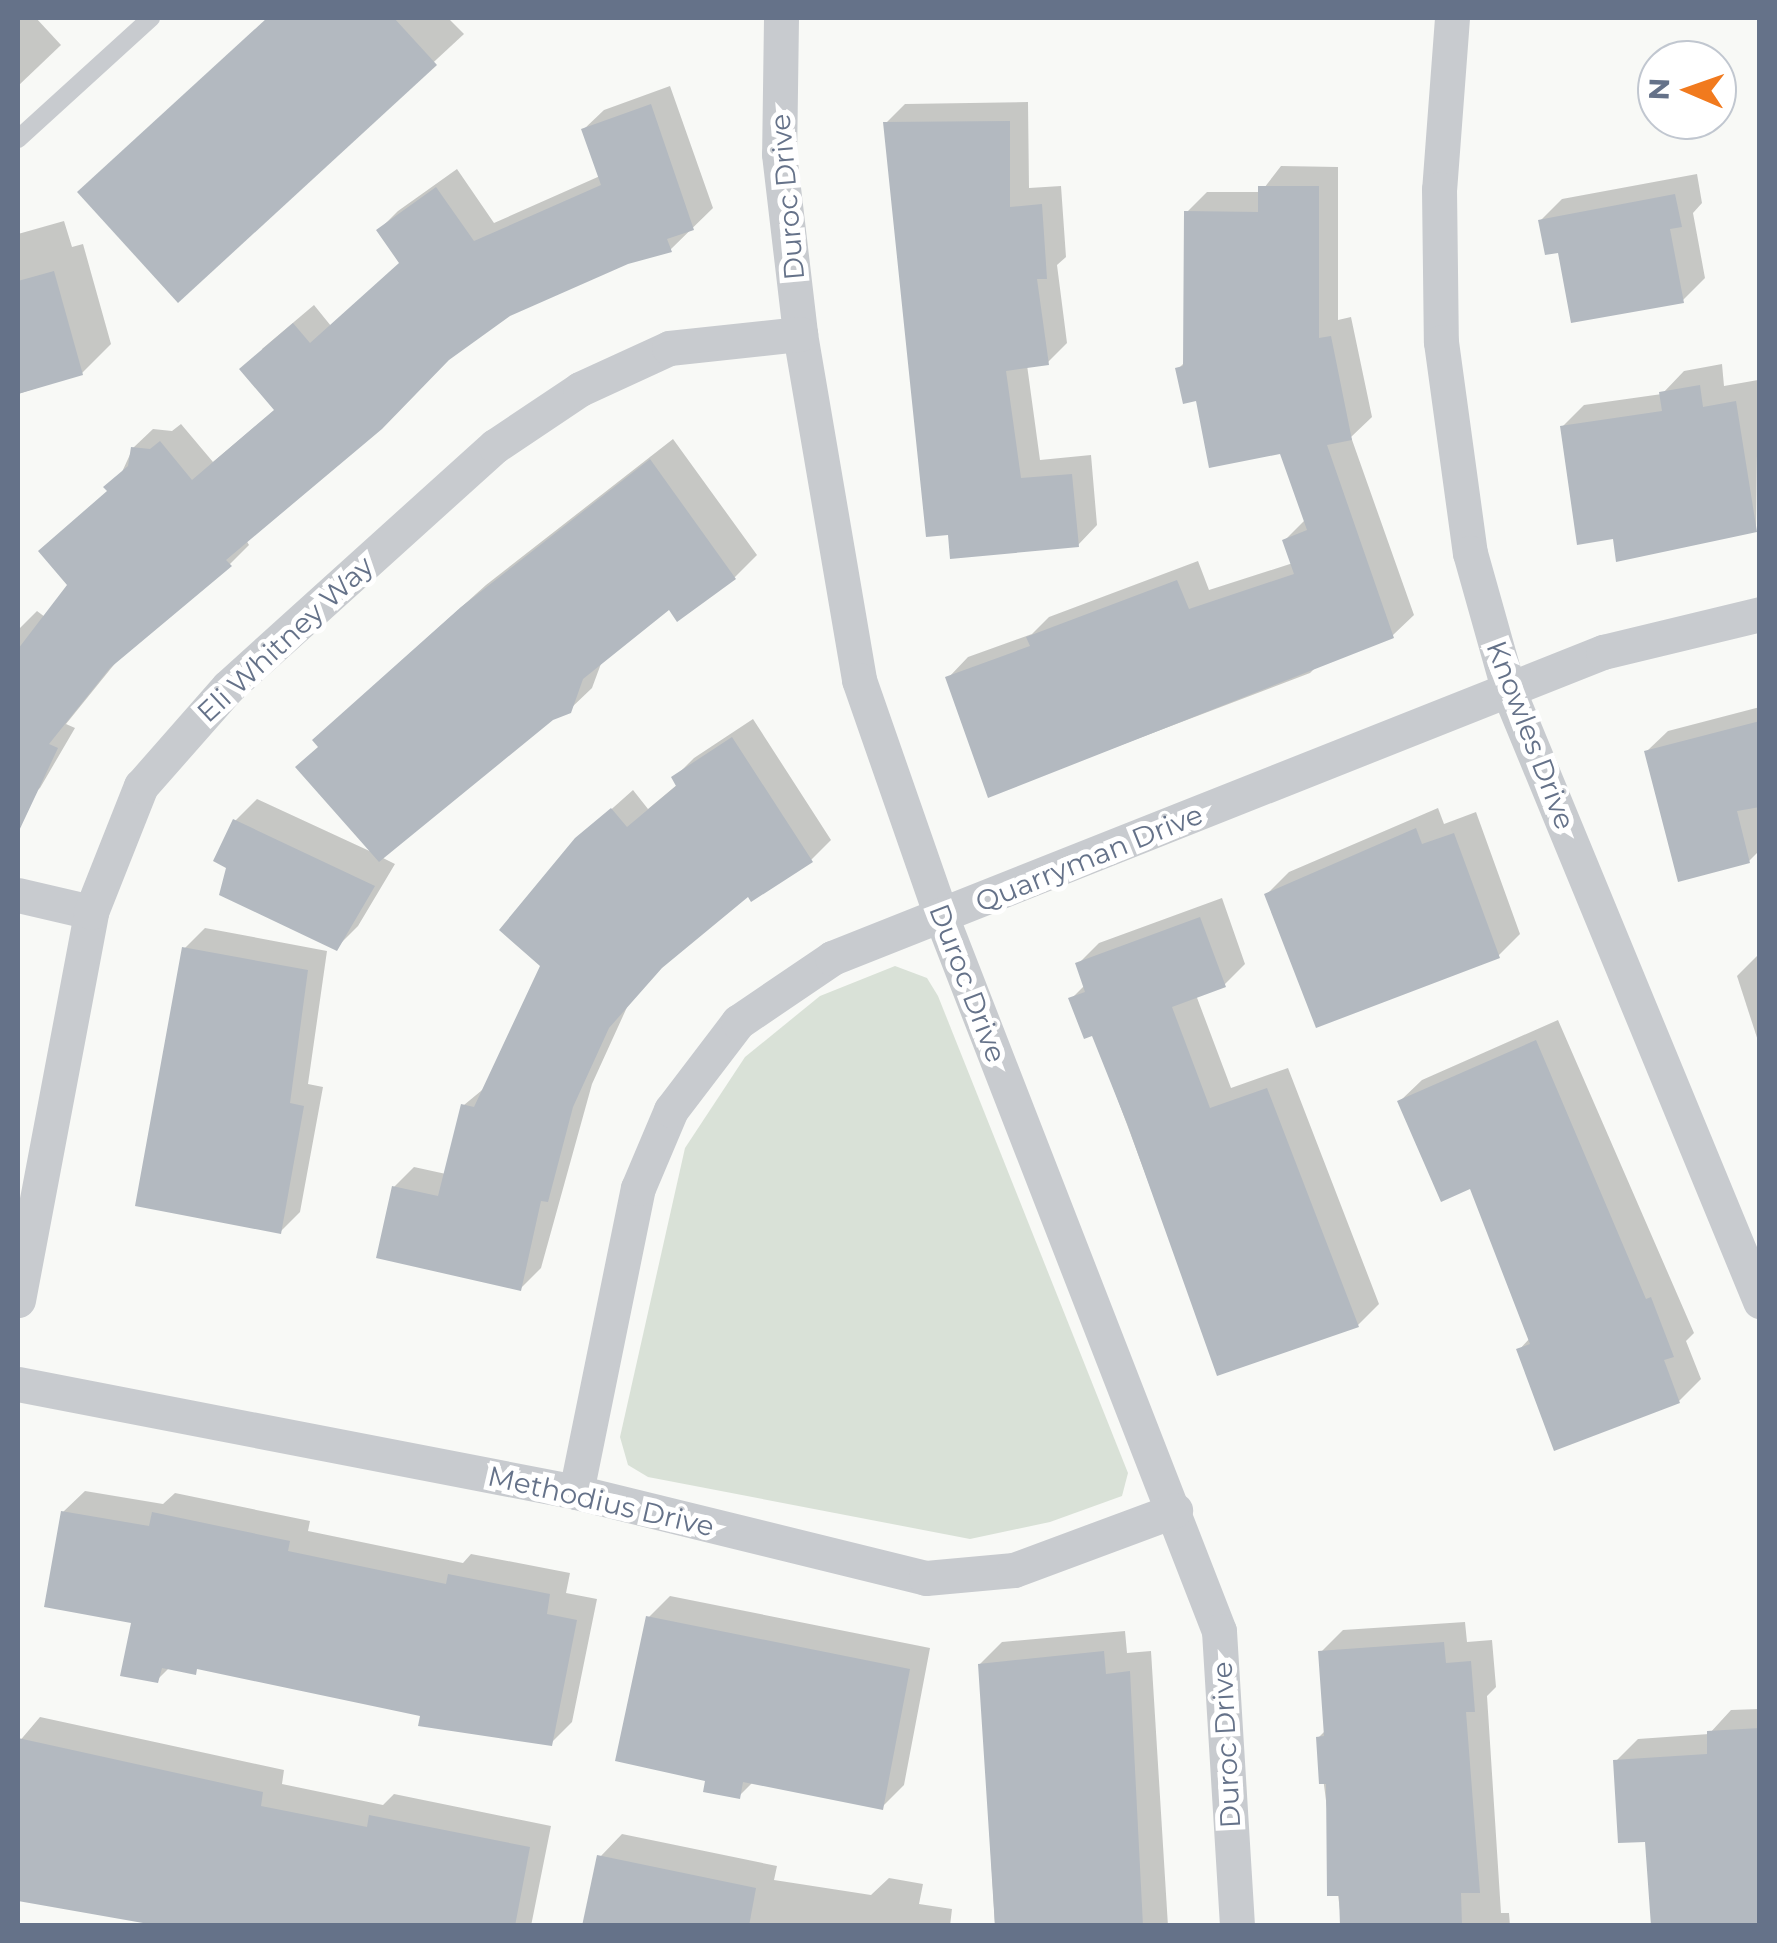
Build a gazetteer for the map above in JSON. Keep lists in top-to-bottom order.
{
  "streets": {
    "street": [
      "Duroc Drive",
      "Eli Whitney Way",
      "Knowles Drive",
      "Quarryman Drive",
      "Methodius Drive"
    ]
  },
  "crossings": [
    ["Duroc Drive", "Eli Whitney Way"],
    ["Duroc Drive", "Quarryman Drive"],
    ["Duroc Drive", "Methodius Drive"],
    ["Knowles Drive", "Quarryman Drive"],
    ["Quarryman Drive", "Methodius Drive"]
  ],
  "north": "left"
}
